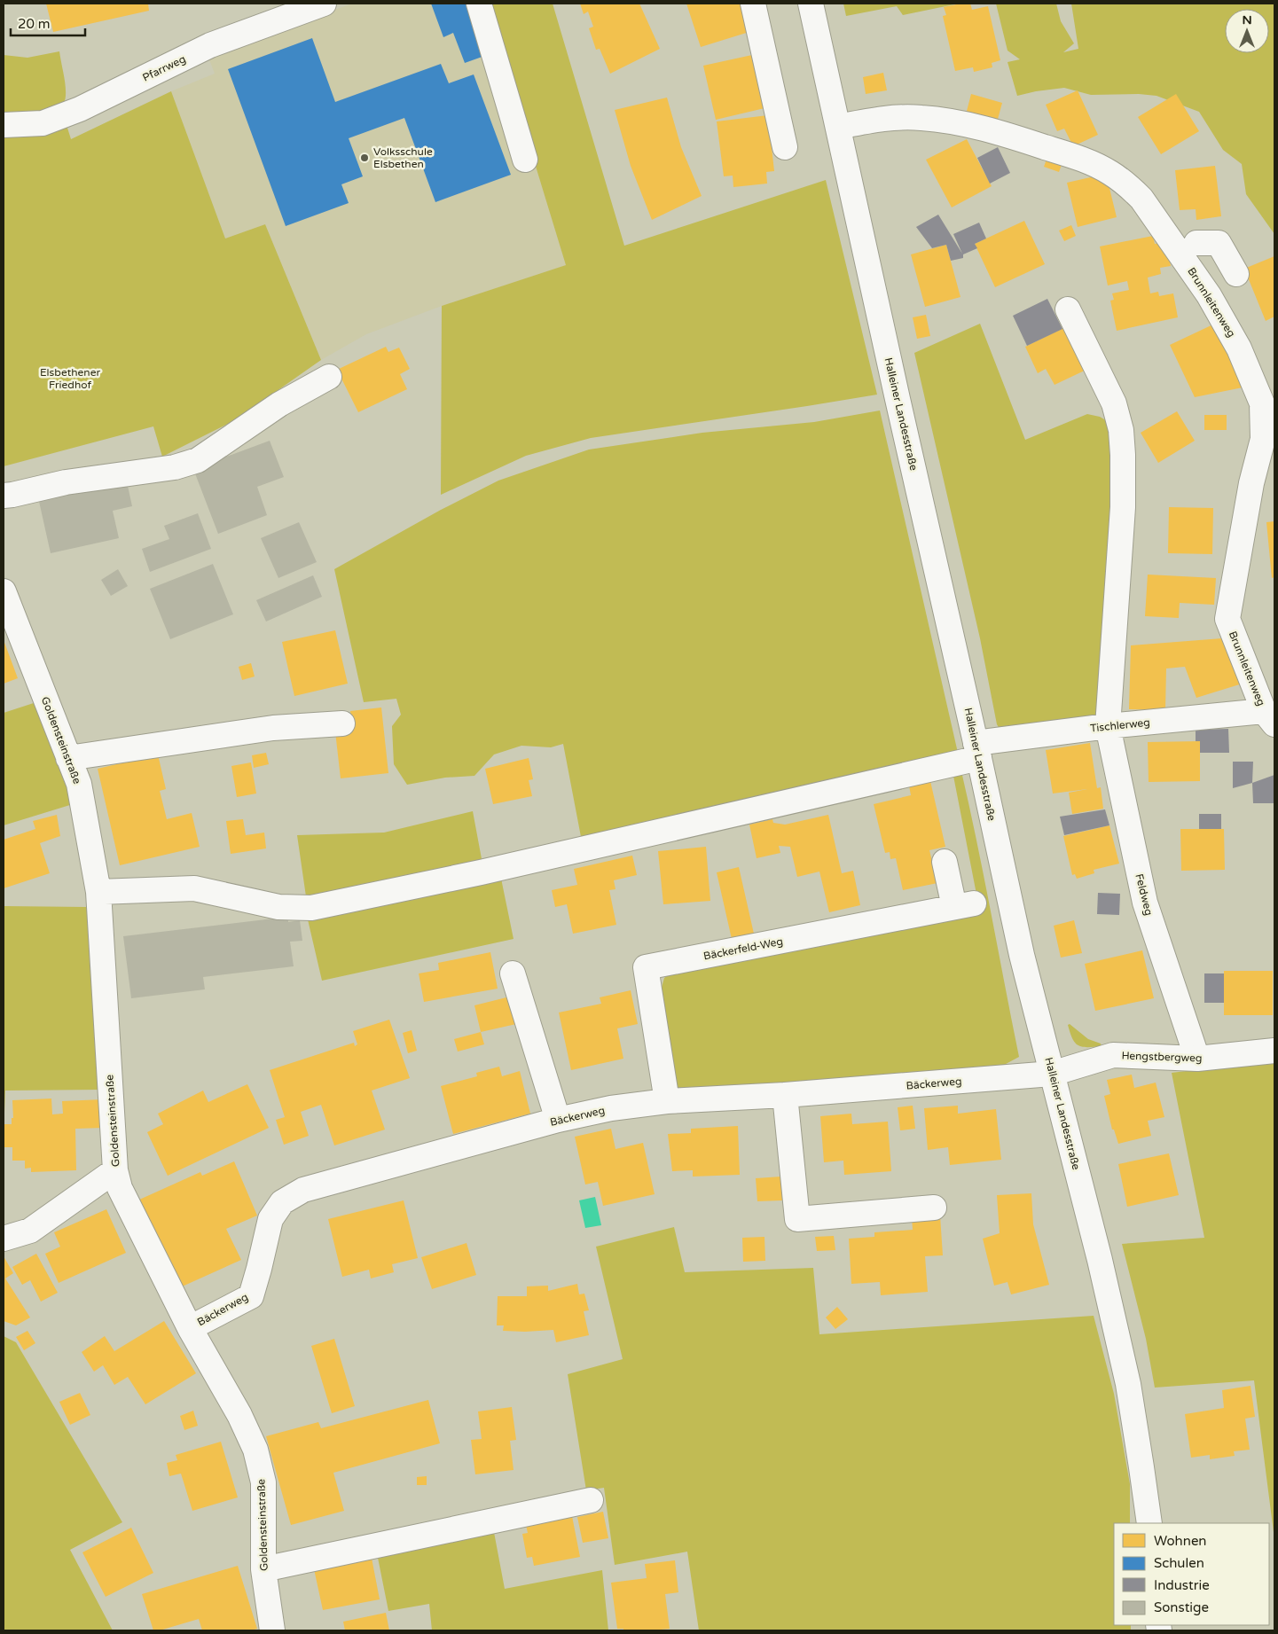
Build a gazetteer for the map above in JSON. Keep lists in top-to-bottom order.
{
  "streets": {
    "street": [
      "Pfarrweg",
      "Brunnleitenweg",
      "Halleiner Landesstraße",
      "Tischlerweg",
      "Goldensteinstraße",
      "Feldweg",
      "Bäckerfeld-Weg",
      "Hengstbergweg",
      "Bäckerweg"
    ]
  },
  "crossings": [
    ["Brunnleitenweg", "Halleiner Landesstraße"],
    ["Brunnleitenweg", "Tischlerweg"],
    ["Halleiner Landesstraße", "Tischlerweg"],
    ["Halleiner Landesstraße", "Hengstbergweg"],
    ["Halleiner Landesstraße", "Bäckerweg"],
    ["Tischlerweg", "Goldensteinstraße"],
    ["Tischlerweg", "Feldweg"],
    ["Goldensteinstraße", "Bäckerweg"],
    ["Feldweg", "Hengstbergweg"],
    ["Bäckerfeld-Weg", "Bäckerweg"],
    ["Hengstbergweg", "Bäckerweg"]
  ],
  "parks": ["Elsbethener Friedhof"],
  "places": ["Volksschule Elsbethen"],
  "legend": [
    "Wohnen",
    "Schulen",
    "Industrie",
    "Sonstige"
  ],
  "scale_bar": "20 m",
  "north": "top"
}
